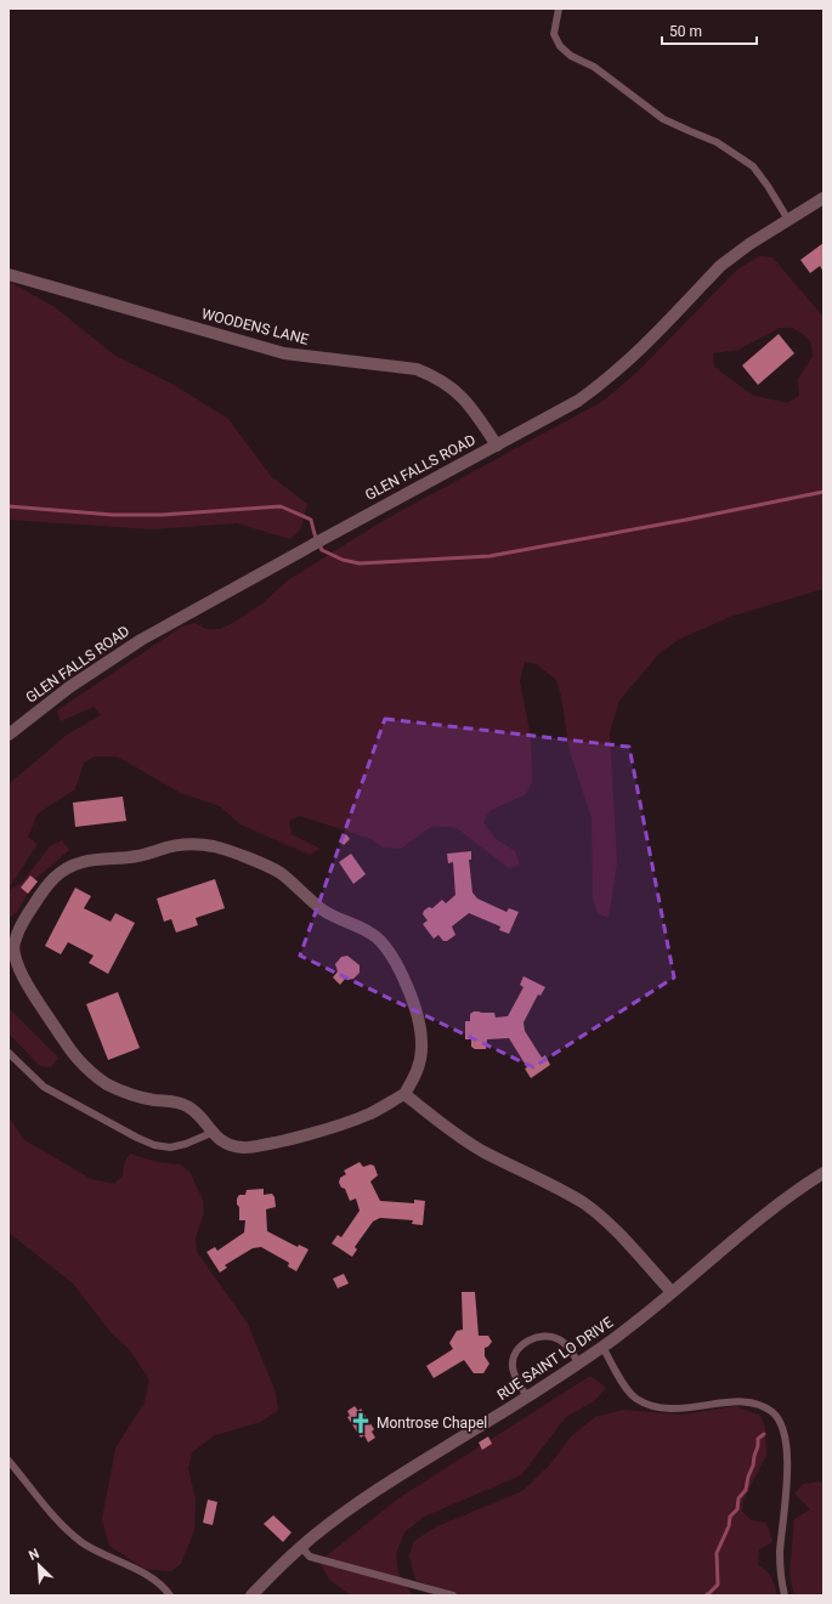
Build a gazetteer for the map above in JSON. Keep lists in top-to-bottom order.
{
  "streets": {
    "street": ["WOODENS LANE", "GLEN FALLS ROAD", "RUE SAINT LO DRIVE"]
  },
  "crossings": [
    ["WOODENS LANE", "GLEN FALLS ROAD"]
  ],
  "places": {
    "church": ["Montrose Chapel"]
  },
  "scale_bar": "50 m",
  "north": "top left"
}
